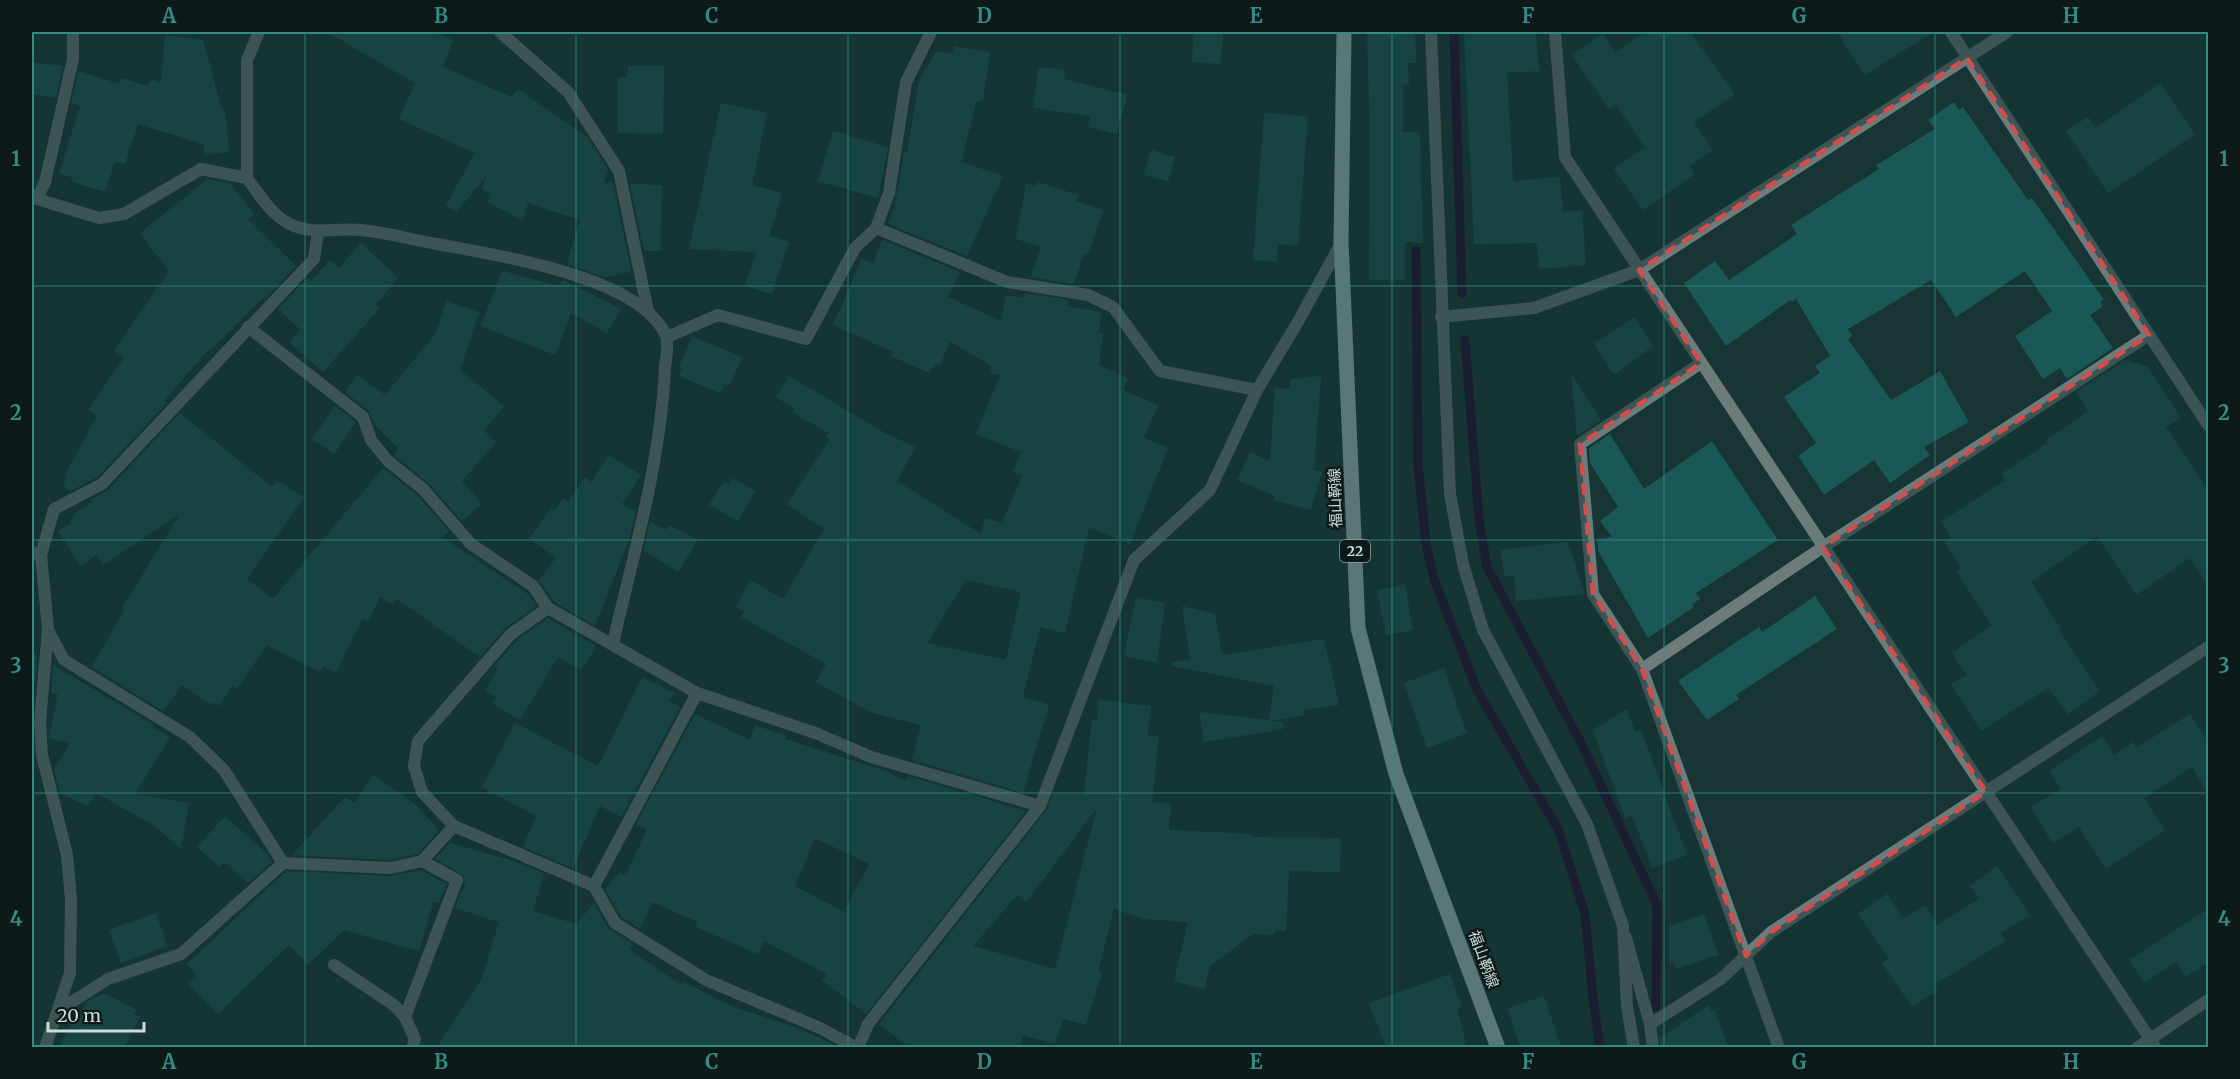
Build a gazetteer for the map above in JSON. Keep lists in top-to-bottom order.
{
  "streets": {
    "main road": ["福山鞆線", "22"]
  },
  "scale_bar": "20 m",
  "grid": {
    "columns": [
      "A",
      "B",
      "C",
      "D",
      "E",
      "F",
      "G",
      "H"
    ],
    "rows": [
      "1",
      "2",
      "3",
      "4"
    ]
  }
}
